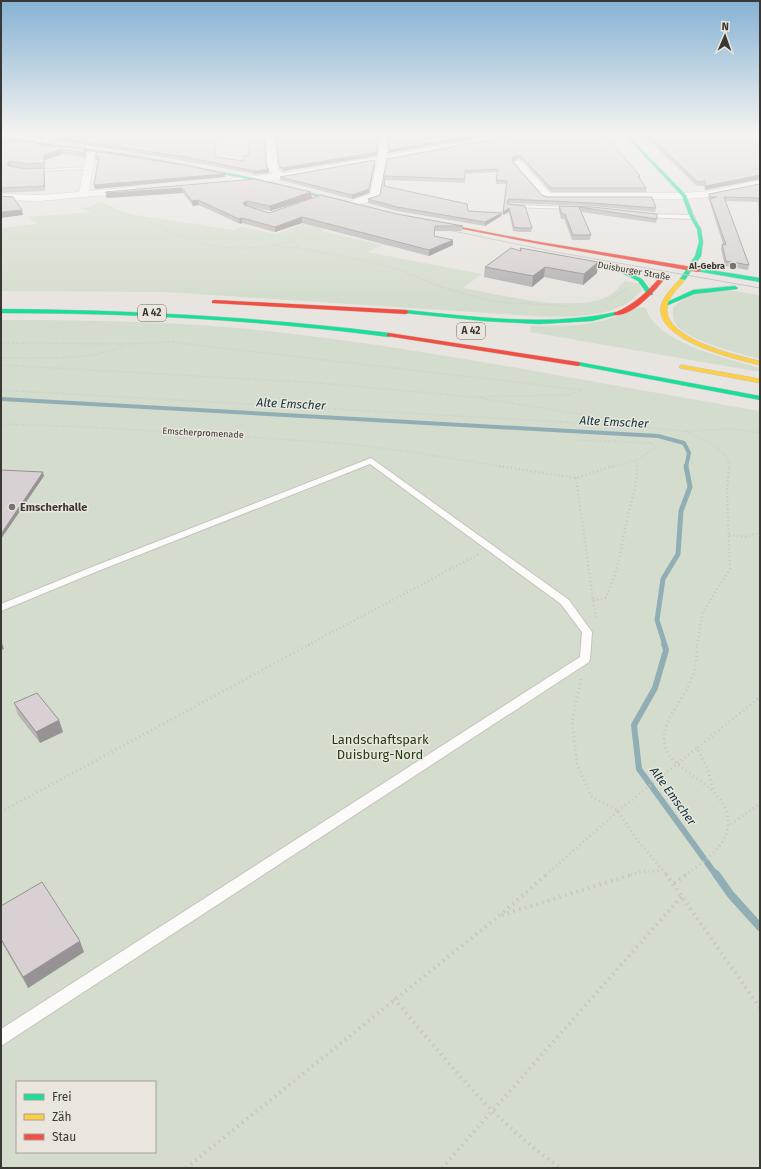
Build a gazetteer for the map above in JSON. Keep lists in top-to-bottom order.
{
  "streets": {
    "main road": ["Duisburger Straße", "A 42"],
    "path": ["Emscherpromenade"]
  },
  "water": ["Alte Emscher"],
  "parks": ["Landschaftspark Duisburg-Nord"],
  "places": ["Al-Gebra", "Emscherhalle"],
  "legend": ["Frei", "Zäh", "Stau"],
  "north": "top"
}
